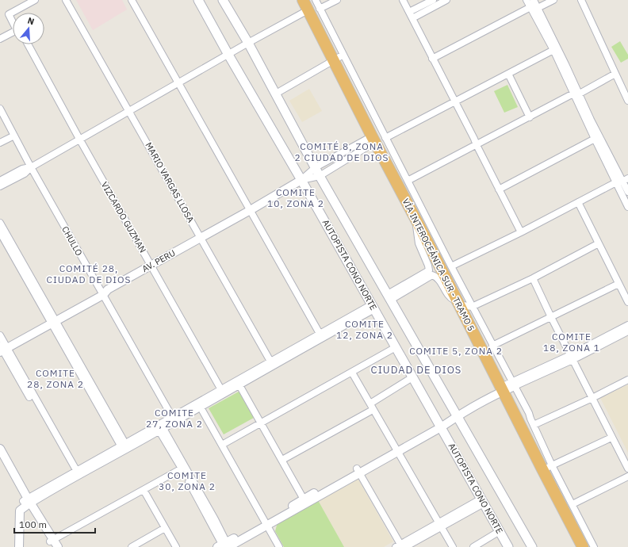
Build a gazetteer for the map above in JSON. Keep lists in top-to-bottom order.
{
  "streets": {
    "highway": ["VÍA INTEROCEÁNICA SUR - TRAMO 5"],
    "main road": ["AUTOPISTA CONO NORTE"],
    "street": [
      "MARIO VARGAS LLOSA",
      "VIZCARDO GUZMAN",
      "CHULLO",
      "AV. PERU"
    ]
  },
  "crossings": [
    ["MARIO VARGAS LLOSA", "AV. PERU"],
    ["VIZCARDO GUZMAN", "AV. PERU"],
    ["CHULLO", "AV. PERU"],
    ["AV. PERU", "AUTOPISTA CONO NORTE"]
  ],
  "districts": [
    "COMITÉ 8, ZONA 2 CIUDAD DE DIOS",
    "COMITE 10, ZONA 2",
    "COMITÉ 28, CIUDAD DE DIOS",
    "COMITE 12, ZONA 2",
    "COMITE 18, ZONA 1",
    "COMITE 5, ZONA 2",
    "CIUDAD DE DIOS",
    "COMITE 28, ZONA 2",
    "COMITE 27, ZONA 2",
    "COMITE 30, ZONA 2"
  ],
  "scale_bar": "100 m",
  "north": "top"
}
